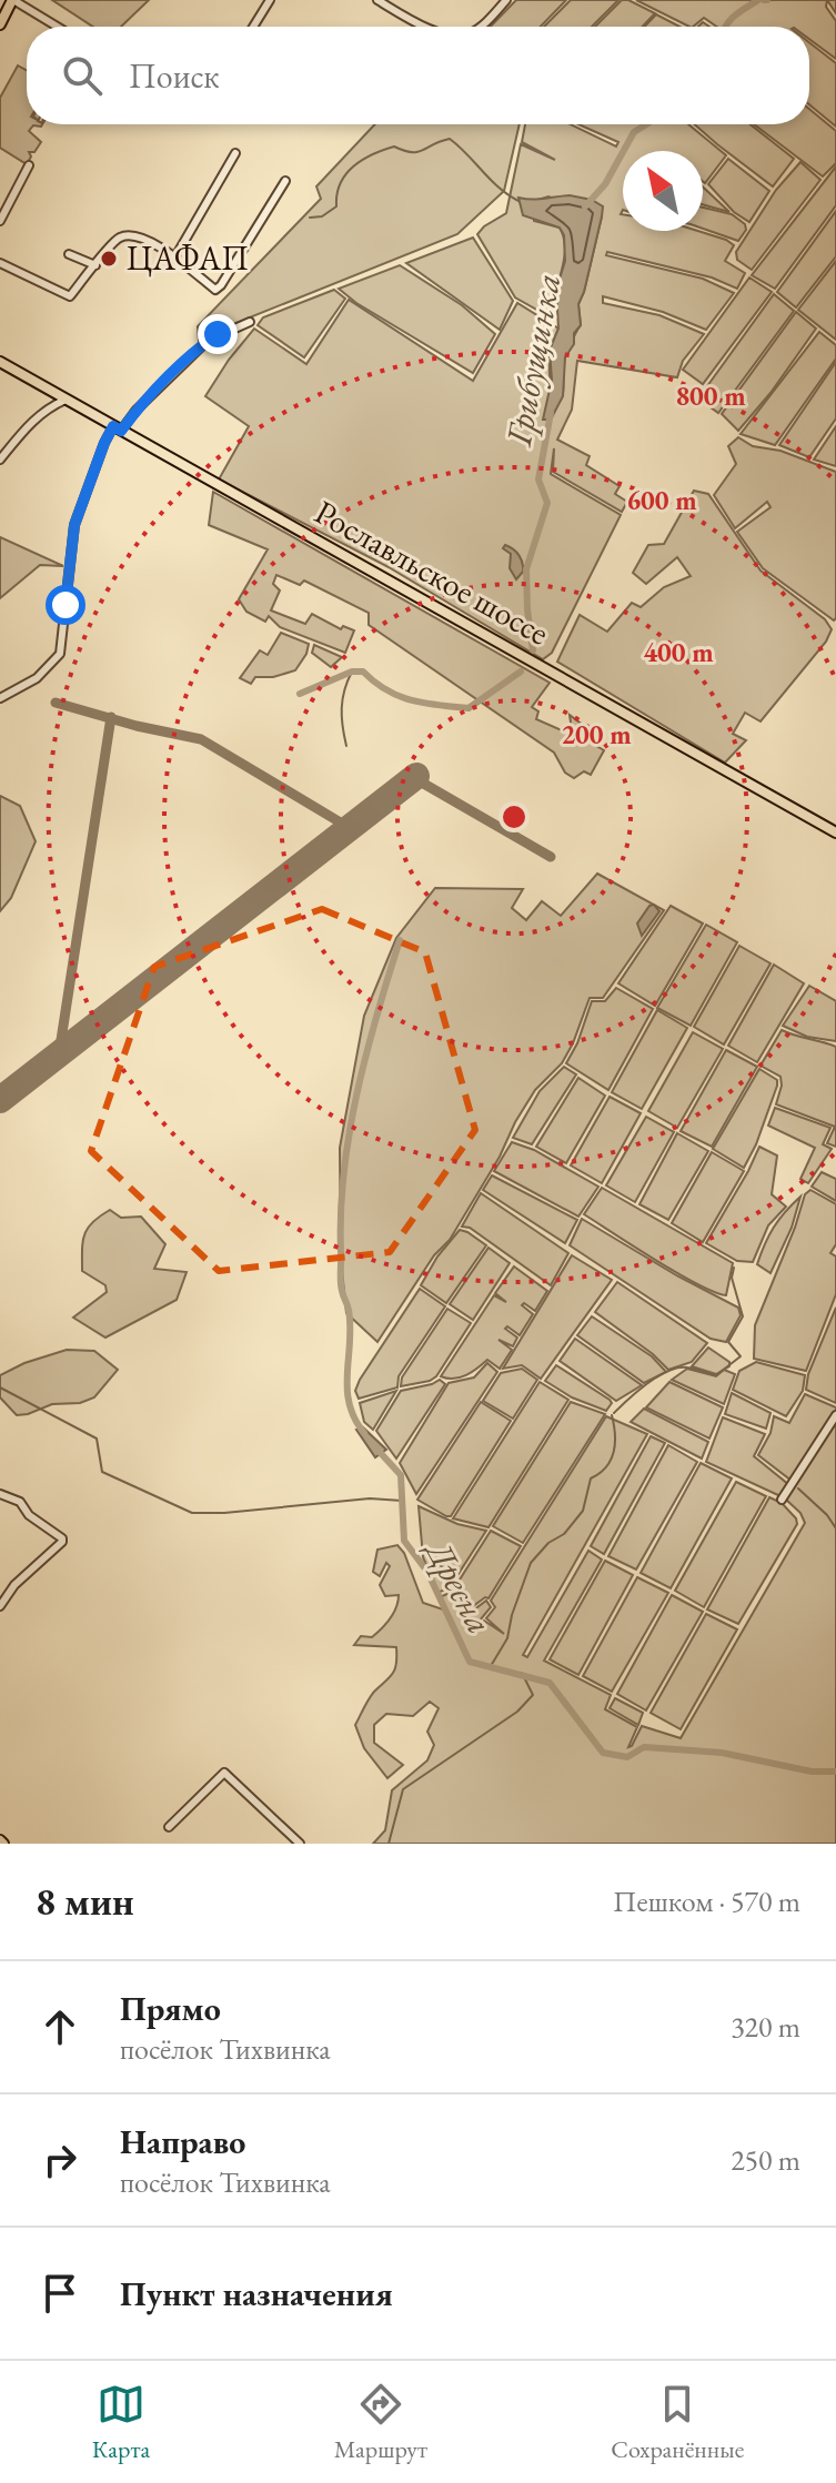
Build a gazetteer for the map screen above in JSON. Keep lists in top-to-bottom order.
{
  "streets": {
    "main road": ["Рославльское шоссе"]
  },
  "water": ["Грибущинка", "Дресна"],
  "places": ["ЦАФАП"],
  "north": "top left",
  "page": {
    "search": "Поиск",
    "heading": ["8 мин", "Пешком · 570 m"],
    "list": [
      ["Прямо", "посёлок Тихвинка", "320 m"],
      ["Направо", "посёлок Тихвинка", "250 m"],
      "Пункт назначения"
    ],
    "nav": ["Карта", "Маршрут", "Сохранённые"]
  },
  "rings": [
    "800 m",
    "600 m",
    "400 m",
    "200 m"
  ]
}
